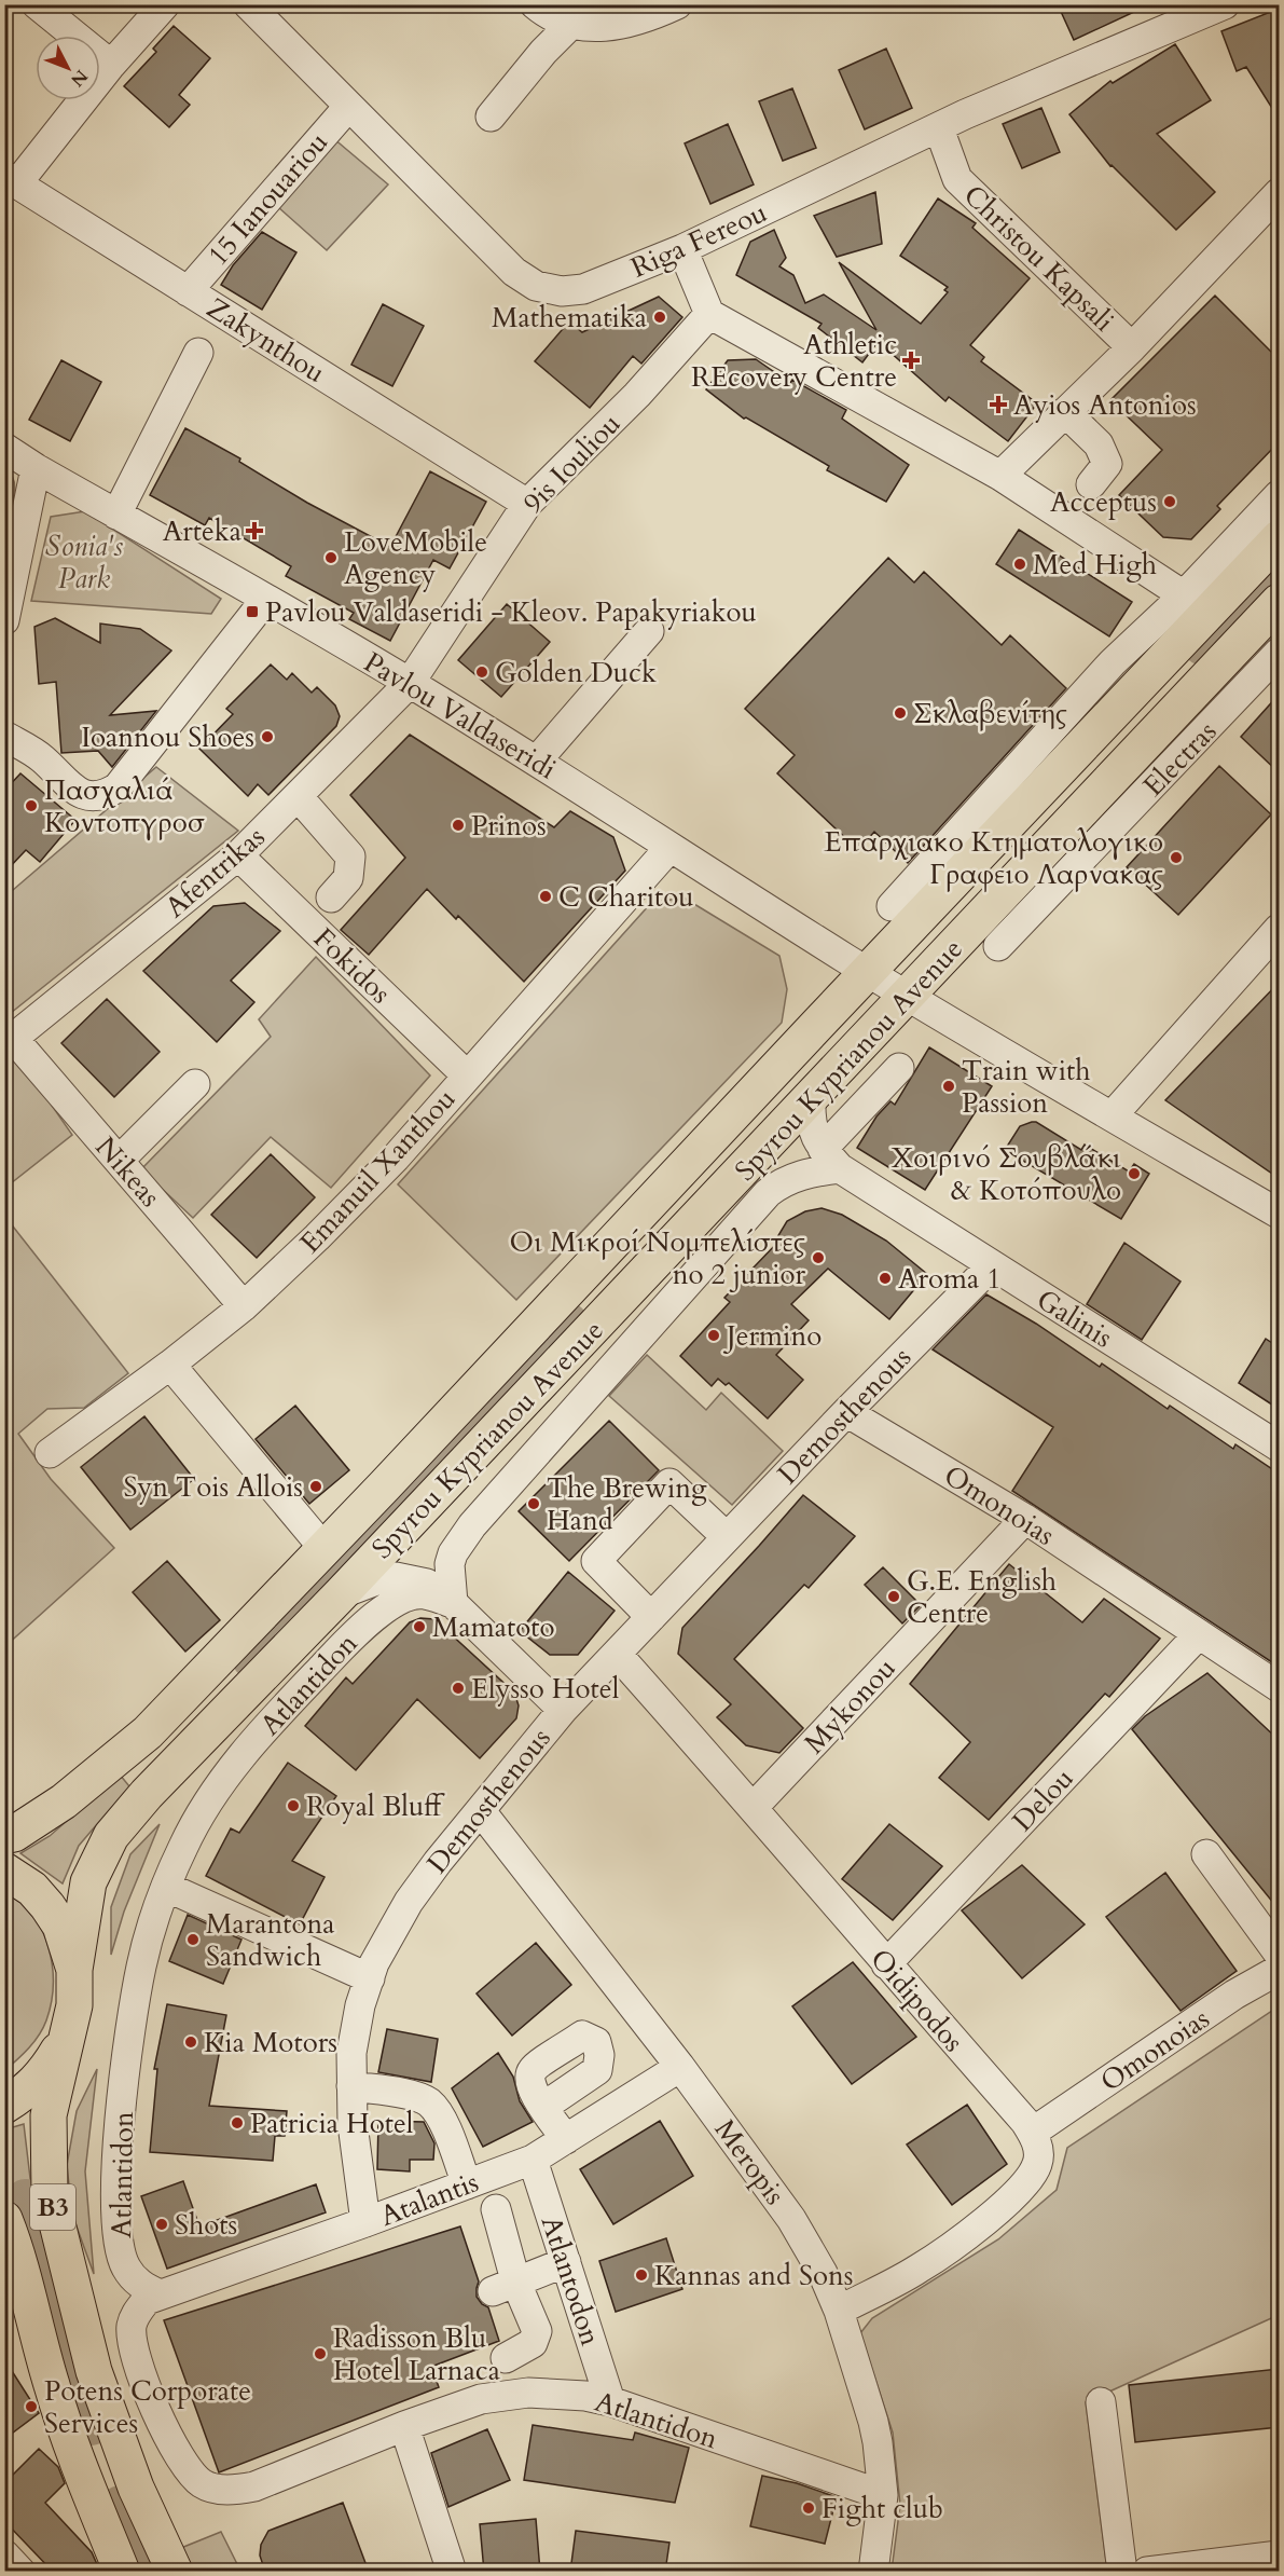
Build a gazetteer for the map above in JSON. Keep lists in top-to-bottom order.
{
  "streets": {
    "main road": ["Spyrou Kyprianou Avenue", "B3"],
    "street": [
      "15 Ianouariou",
      "Riga Fereou",
      "Christou Kapsali",
      "Zakynthou",
      "9is Iouliou",
      "Pavlou Valdaseridi",
      "Electras",
      "Afentrikas",
      "Fokidos",
      "Emanuil Xanthou",
      "Nikeas",
      "Galinis",
      "Demosthenous",
      "Omonoias",
      "Atlantidon",
      "Mykonou",
      "Delou",
      "Oidipodos",
      "Meropis",
      "Atalantis",
      "Atlantodon"
    ]
  },
  "crossings": [
    ["15 Ianouariou", "Riga Fereou"],
    ["15 Ianouariou", "Zakynthou"],
    ["Riga Fereou", "Christou Kapsali"],
    ["Zakynthou", "9is Iouliou"],
    ["9is Iouliou", "Pavlou Valdaseridi"],
    ["9is Iouliou", "Afentrikas"],
    ["Pavlou Valdaseridi", "Afentrikas"],
    ["Pavlou Valdaseridi", "Spyrou Kyprianou Avenue"],
    ["Pavlou Valdaseridi", "Emanuil Xanthou"],
    ["Afentrikas", "Fokidos"],
    ["Afentrikas", "Nikeas"],
    ["Fokidos", "Emanuil Xanthou"],
    ["Spyrou Kyprianou Avenue", "Atlantidon"],
    ["Spyrou Kyprianou Avenue", "B3"],
    ["Emanuil Xanthou", "Nikeas"],
    ["Galinis", "Demosthenous"],
    ["Demosthenous", "Omonoias"],
    ["Demosthenous", "Atlantidon"],
    ["Demosthenous", "Oidipodos"],
    ["Demosthenous", "Meropis"],
    ["Demosthenous", "Atalantis"],
    ["Omonoias", "Mykonou"],
    ["Omonoias", "Delou"],
    ["Omonoias", "Oidipodos"],
    ["Atlantidon", "Meropis"],
    ["Atlantidon", "Atalantis"],
    ["Atlantidon", "Atlantodon"],
    ["Mykonou", "Oidipodos"],
    ["Delou", "Oidipodos"],
    ["Meropis", "Atalantis"],
    ["Atalantis", "Atlantodon"]
  ],
  "parks": ["Sonia's Park"],
  "places": {
    "other": [
      "Mathematika",
      "Acceptus",
      "LoveMobile Agency",
      "Med High",
      "Golden Duck",
      "Σκλαβενίτης",
      "Ioannou Shoes",
      "Πασχαλιά Κοντοπγροσ",
      "Prinos",
      "Επαρχιακο Κτηματολογικο Γραφειο Λαρνακας",
      "C Charitou",
      "Train with Passion",
      "Χοιρινό Σουβλάκι & Κοτόπουλο",
      "Οι Μικροί Νομπελίστες no 2 junior",
      "Aroma 1",
      "Jermino",
      "Syn Tois Allois",
      "The Brewing Hand",
      "G.E. English Centre",
      "Mamatoto",
      "Elysso Hotel",
      "Royal Bluff",
      "Marantona Sandwich",
      "Kia Motors",
      "Patricia Hotel",
      "Shots",
      "Kannas and Sons",
      "Radisson Blu Hotel Larnaca",
      "Potens Corporate Services",
      "Fight club"
    ],
    "health": ["Athletic REcovery Centre", "Ayios Antonios", "Arteka"],
    "transit": ["Pavlou Valdaseridi - Kleov. Papakyriakou"]
  },
  "north": "bottom right"
}
